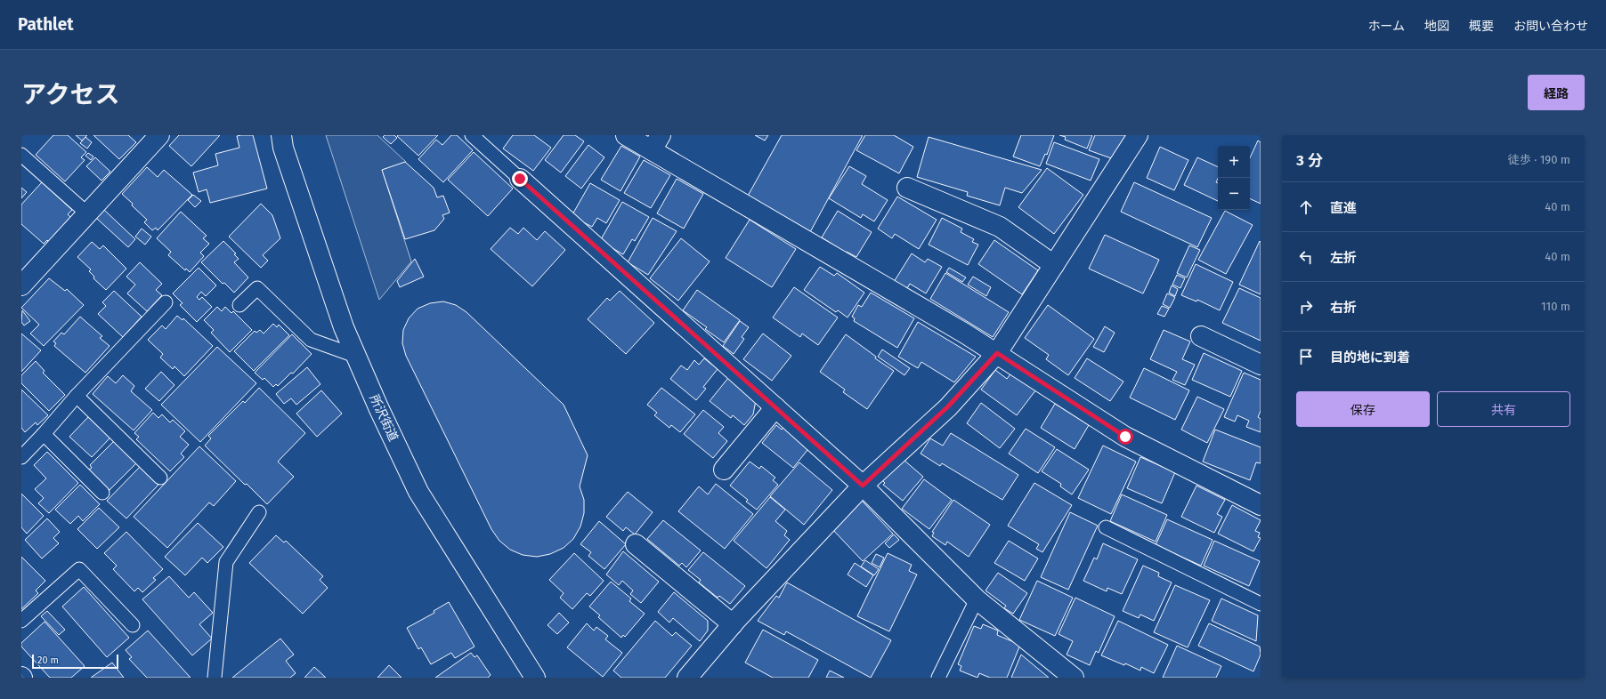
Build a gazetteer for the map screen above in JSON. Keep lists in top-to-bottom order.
{
  "streets": {
    "street": ["所沢街道"]
  },
  "scale_bar": "20 m",
  "page": {
    "header": "Pathlet",
    "nav": [
      "ホーム",
      "地図",
      "概要",
      "お問い合わせ"
    ],
    "title": "アクセス",
    "buttons": [
      "経路",
      ["保存", "共有"]
    ],
    "heading": ["3 分", "徒歩 · 190 m"],
    "map_buttons": ["+", "−"],
    "list": [
      ["直進", "40 m"],
      ["左折", "40 m"],
      ["右折", "110 m"],
      "目的地に到着"
    ],
    "scale": "20 m"
  }
}
